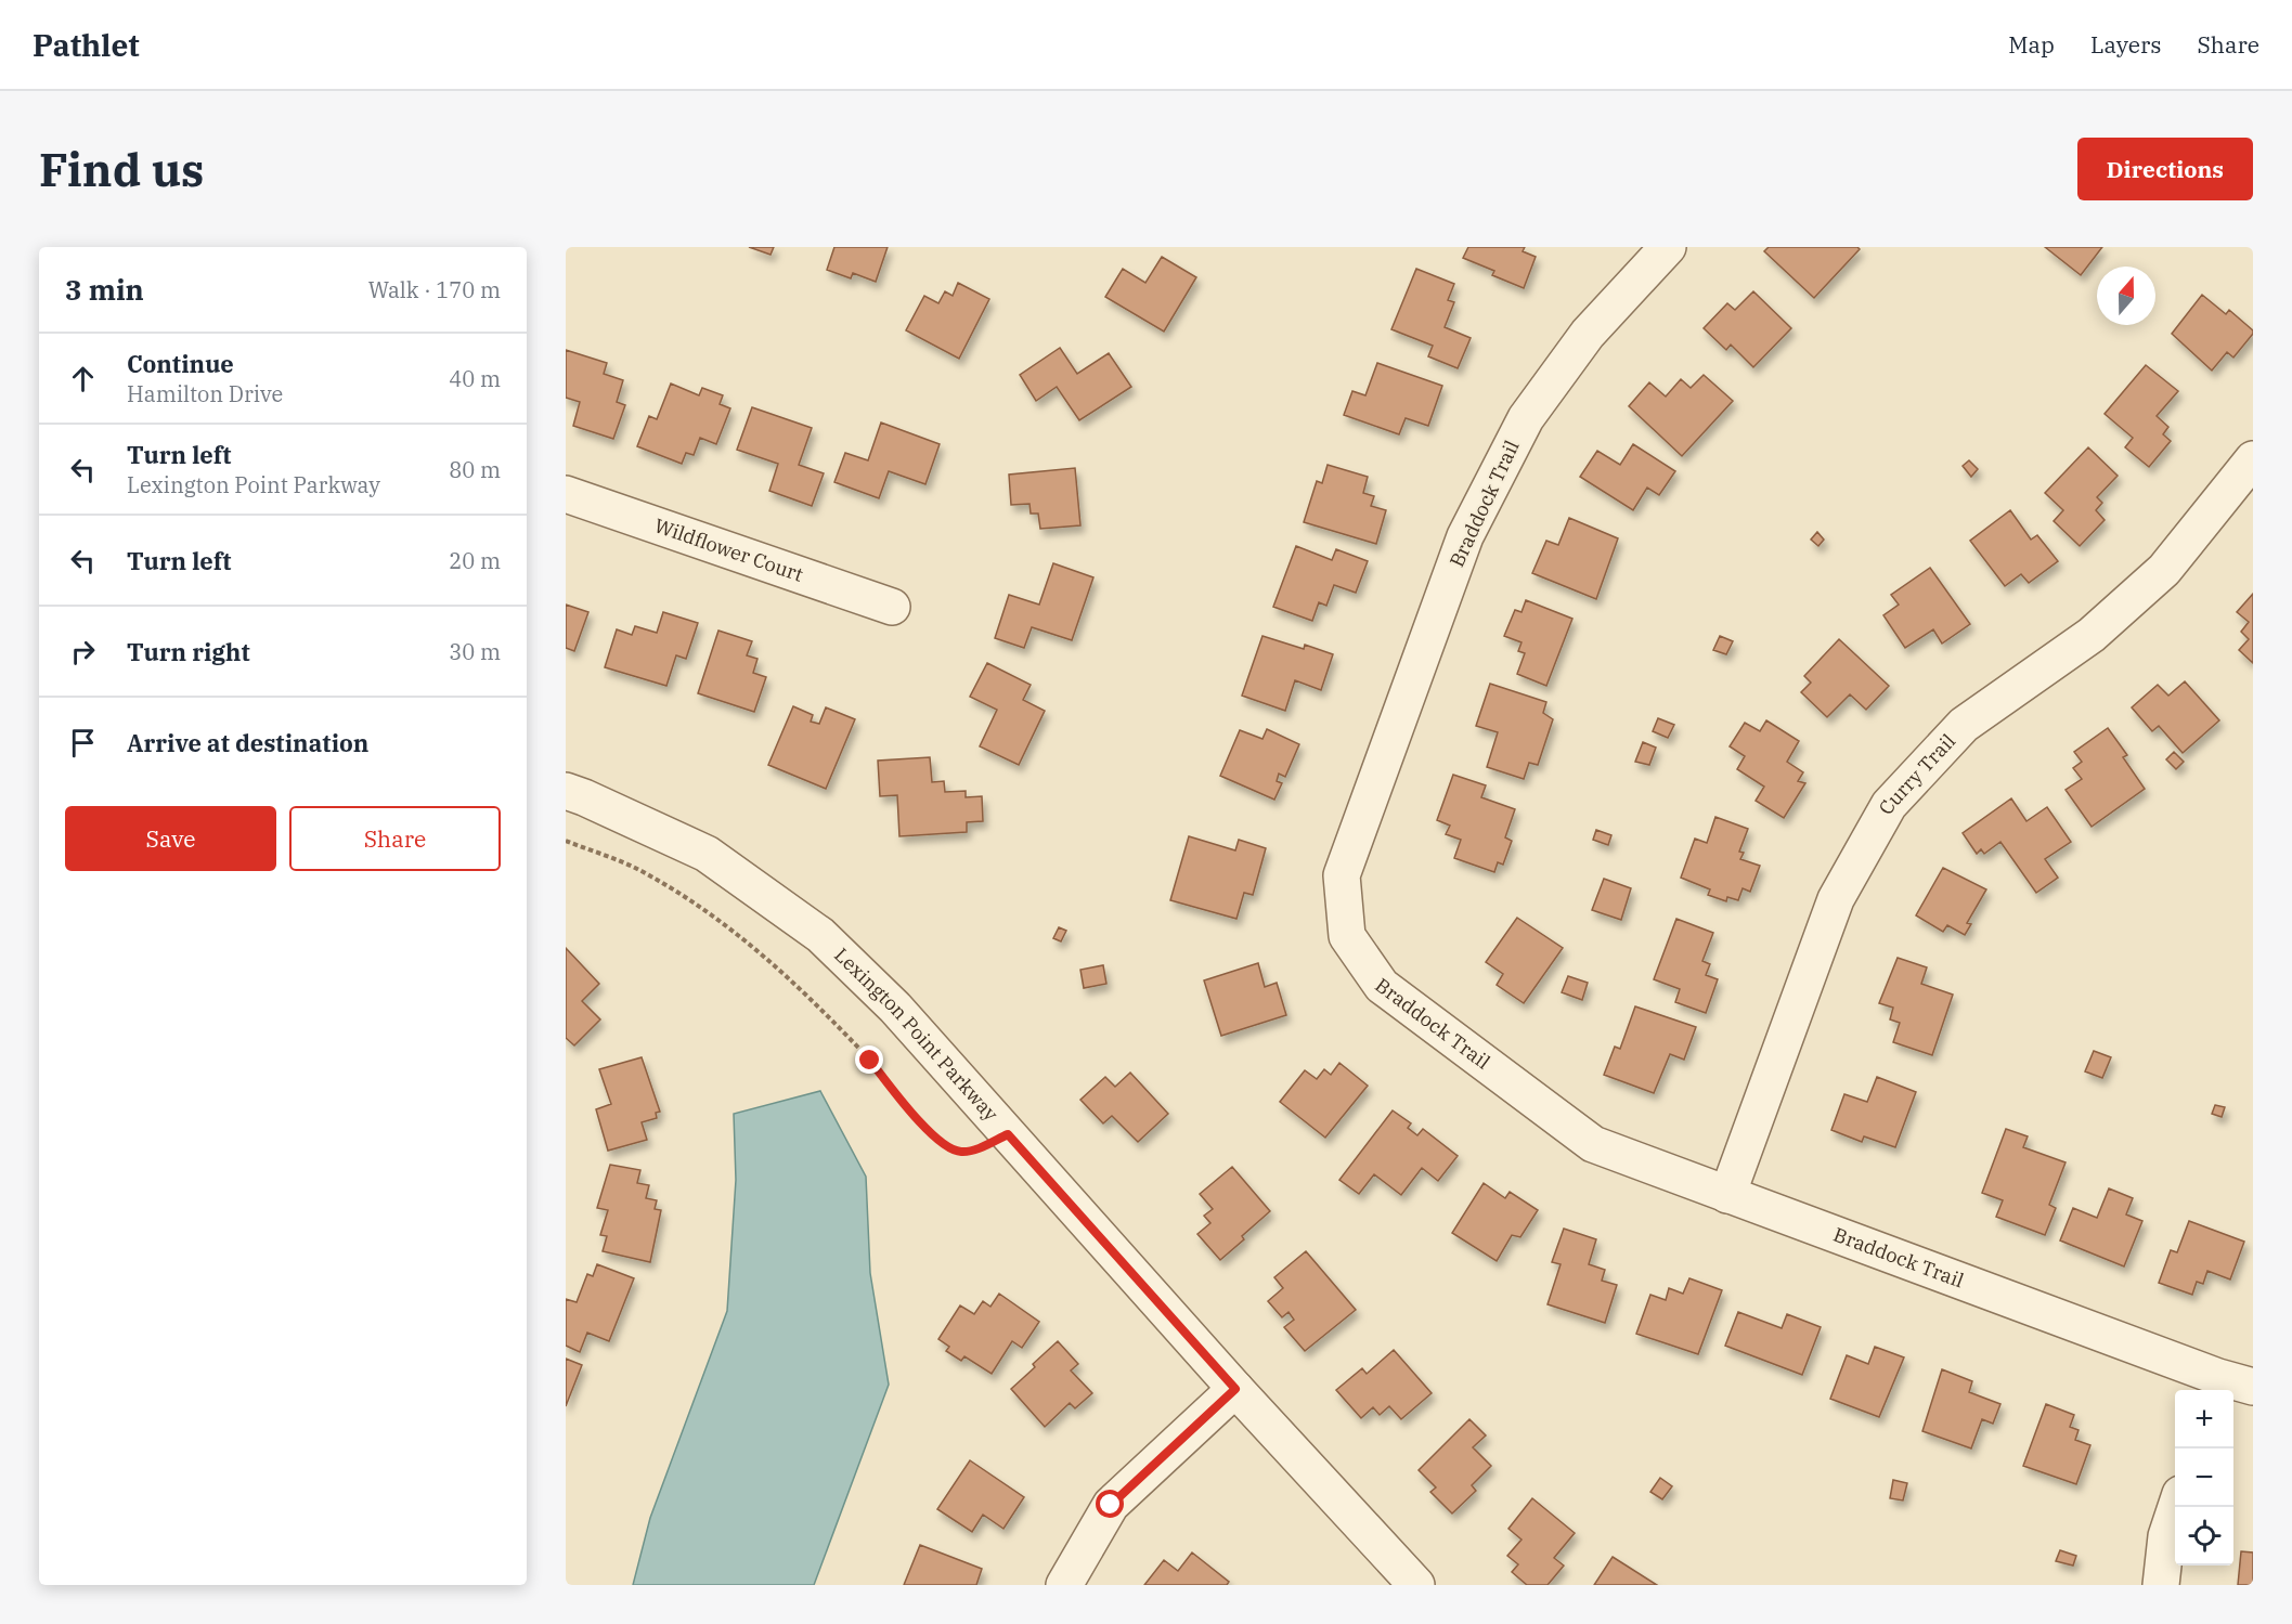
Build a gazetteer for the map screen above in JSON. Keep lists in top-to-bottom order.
{
  "streets": {
    "street": [
      "Braddock Trail",
      "Wildflower Court",
      "Curry Trail",
      "Lexington Point Parkway"
    ]
  },
  "crossings": [
    ["Braddock Trail", "Curry Trail"]
  ],
  "north": "top",
  "page": {
    "header": "Pathlet",
    "nav": ["Map", "Layers", "Share"],
    "buttons": [
      "Directions",
      ["Save", "Share"]
    ],
    "title": "Find us",
    "heading": ["3 min", "Walk · 170 m"],
    "list": [
      ["Continue", "Hamilton Drive", "40 m"],
      ["Turn left", "Lexington Point Parkway", "80 m"],
      ["Turn left", "20 m"],
      ["Turn right", "30 m"],
      "Arrive at destination"
    ],
    "map_buttons": ["+", "−"]
  }
}
